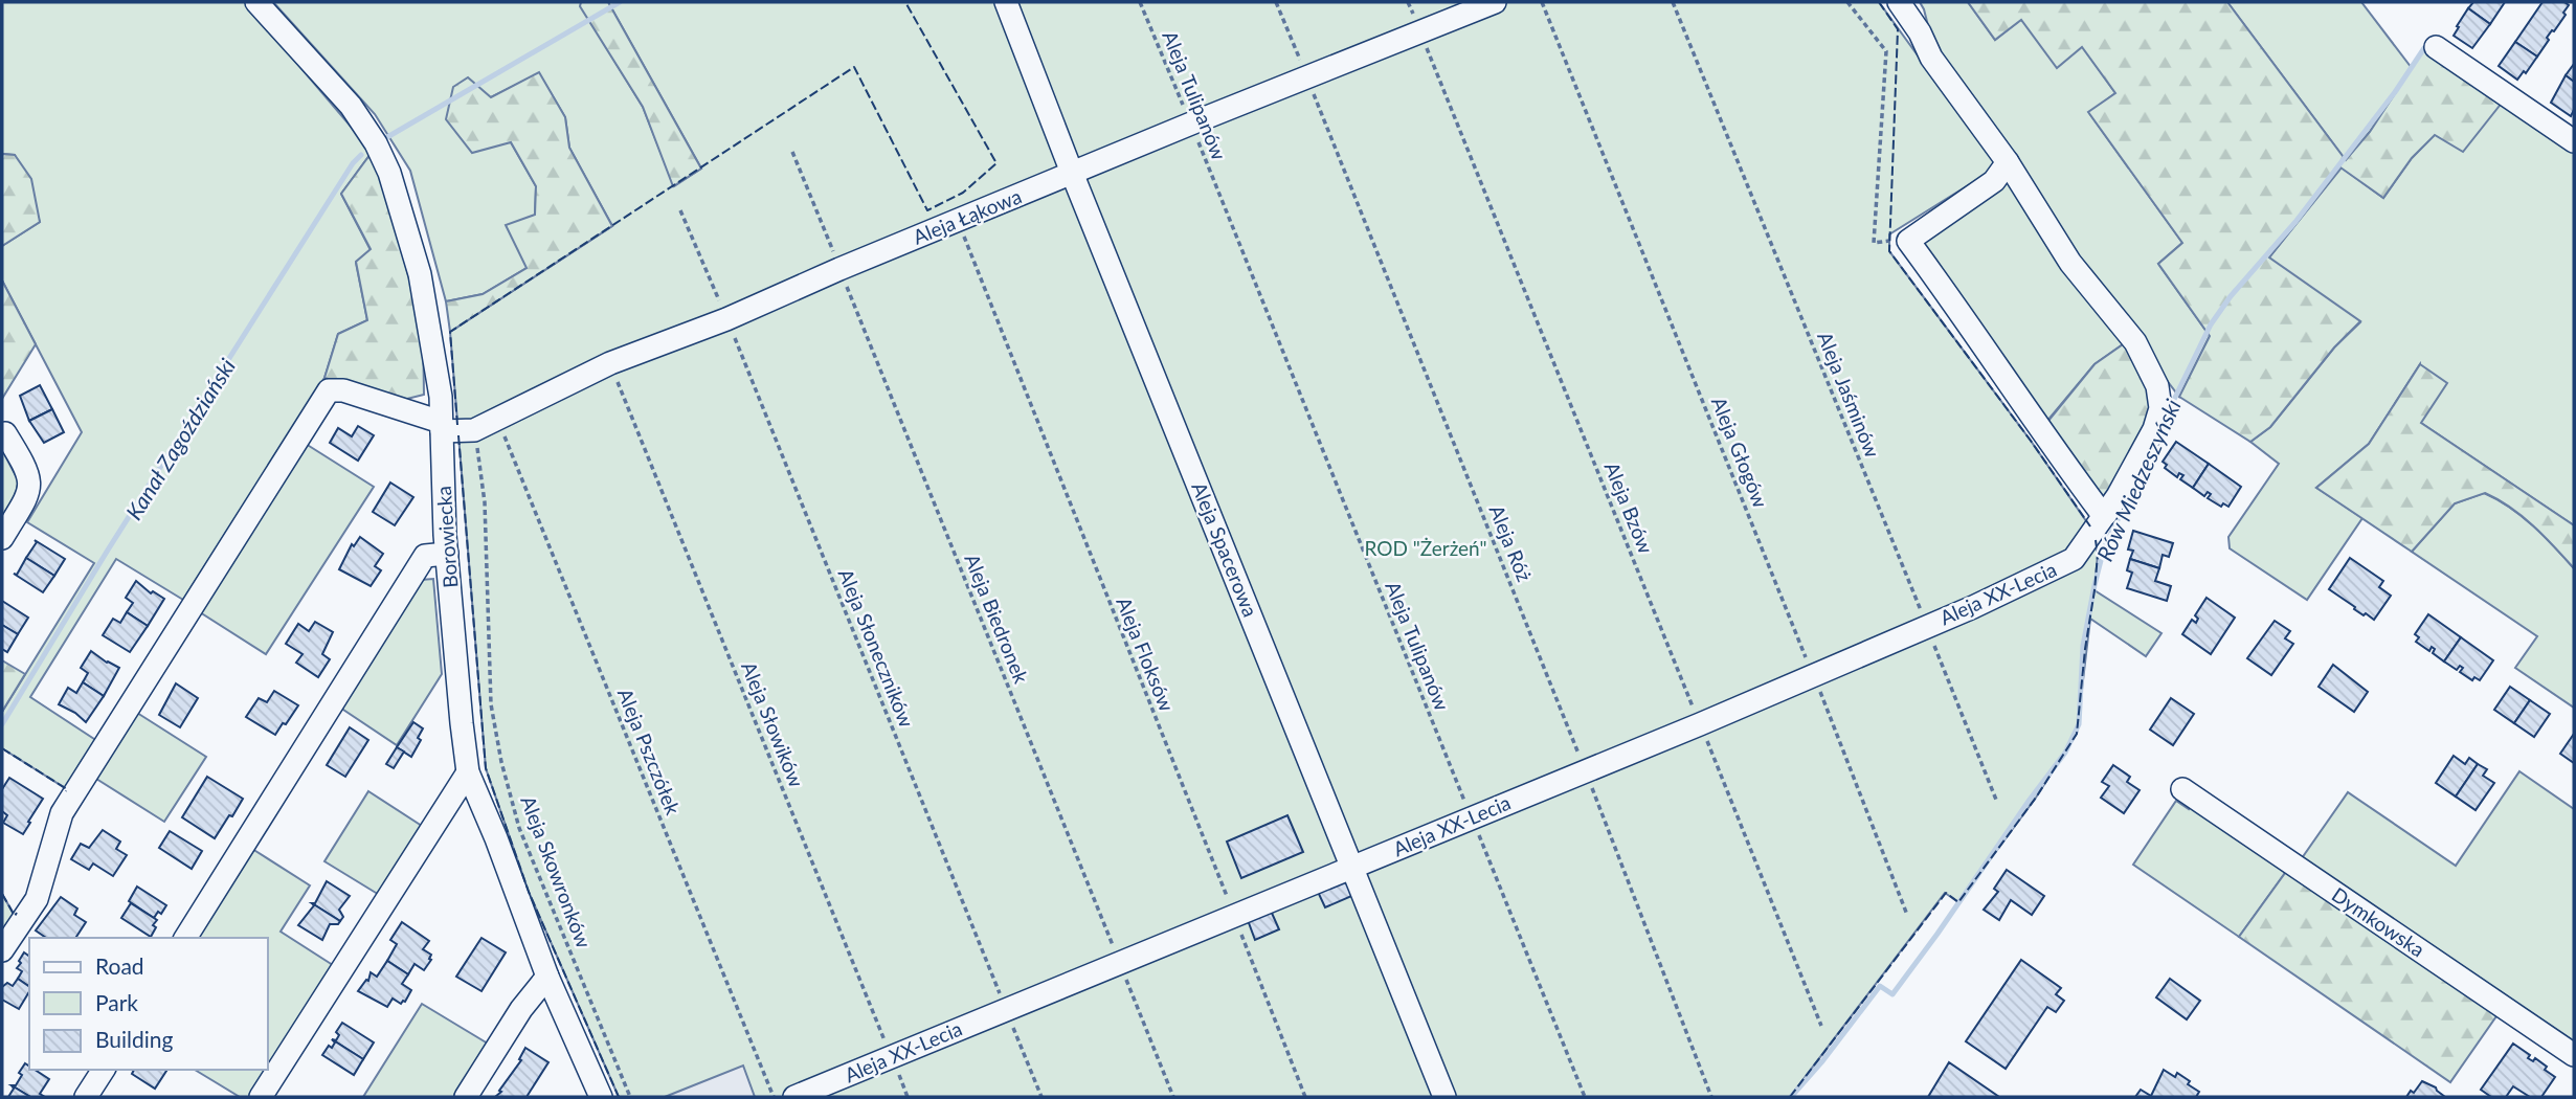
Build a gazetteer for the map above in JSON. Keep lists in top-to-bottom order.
{
  "streets": {
    "street": [
      "Aleja Łąkowa",
      "Borowiecka",
      "Aleja Spacerowa",
      "Aleja XX-Lecia",
      "Dymkowska"
    ],
    "path": [
      "Aleja Tulipanów",
      "Aleja Jaśminów",
      "Aleja Głogów",
      "Aleja Bzów",
      "Aleja Róż",
      "Aleja Biedronek",
      "Aleja Słoneczników",
      "Aleja Floksów",
      "Aleja Słowików",
      "Aleja Pszczółek",
      "Aleja Skowronków"
    ]
  },
  "crossings": [
    ["Aleja Tulipanów", "Aleja Łąkowa"],
    ["Aleja Tulipanów", "Aleja XX-Lecia"],
    ["Aleja Łąkowa", "Aleja Bzów"],
    ["Aleja Łąkowa", "Borowiecka"],
    ["Aleja Łąkowa", "Aleja Róż"],
    ["Aleja Łąkowa", "Aleja Spacerowa"],
    ["Aleja Łąkowa", "Aleja Biedronek"],
    ["Aleja Łąkowa", "Aleja Słoneczników"],
    ["Aleja Łąkowa", "Aleja Floksów"],
    ["Aleja Łąkowa", "Aleja Słowików"],
    ["Aleja Łąkowa", "Aleja Pszczółek"],
    ["Aleja Łąkowa", "Aleja Skowronków"],
    ["Aleja Jaśminów", "Aleja XX-Lecia"],
    ["Aleja Głogów", "Aleja XX-Lecia"],
    ["Aleja Bzów", "Aleja XX-Lecia"],
    ["Aleja Róż", "Aleja XX-Lecia"],
    ["Aleja Spacerowa", "Aleja XX-Lecia"],
    ["Aleja XX-Lecia", "Aleja Biedronek"],
    ["Aleja XX-Lecia", "Aleja Słoneczników"],
    ["Aleja XX-Lecia", "Aleja Floksów"],
    ["Aleja XX-Lecia", "Aleja Słowików"]
  ],
  "water": ["Kanał Zagoździański", "Rów Miedzeszyński"],
  "parks": ["ROD \"Żerżeń\""],
  "legend": ["Road", "Park", "Building"]
}
